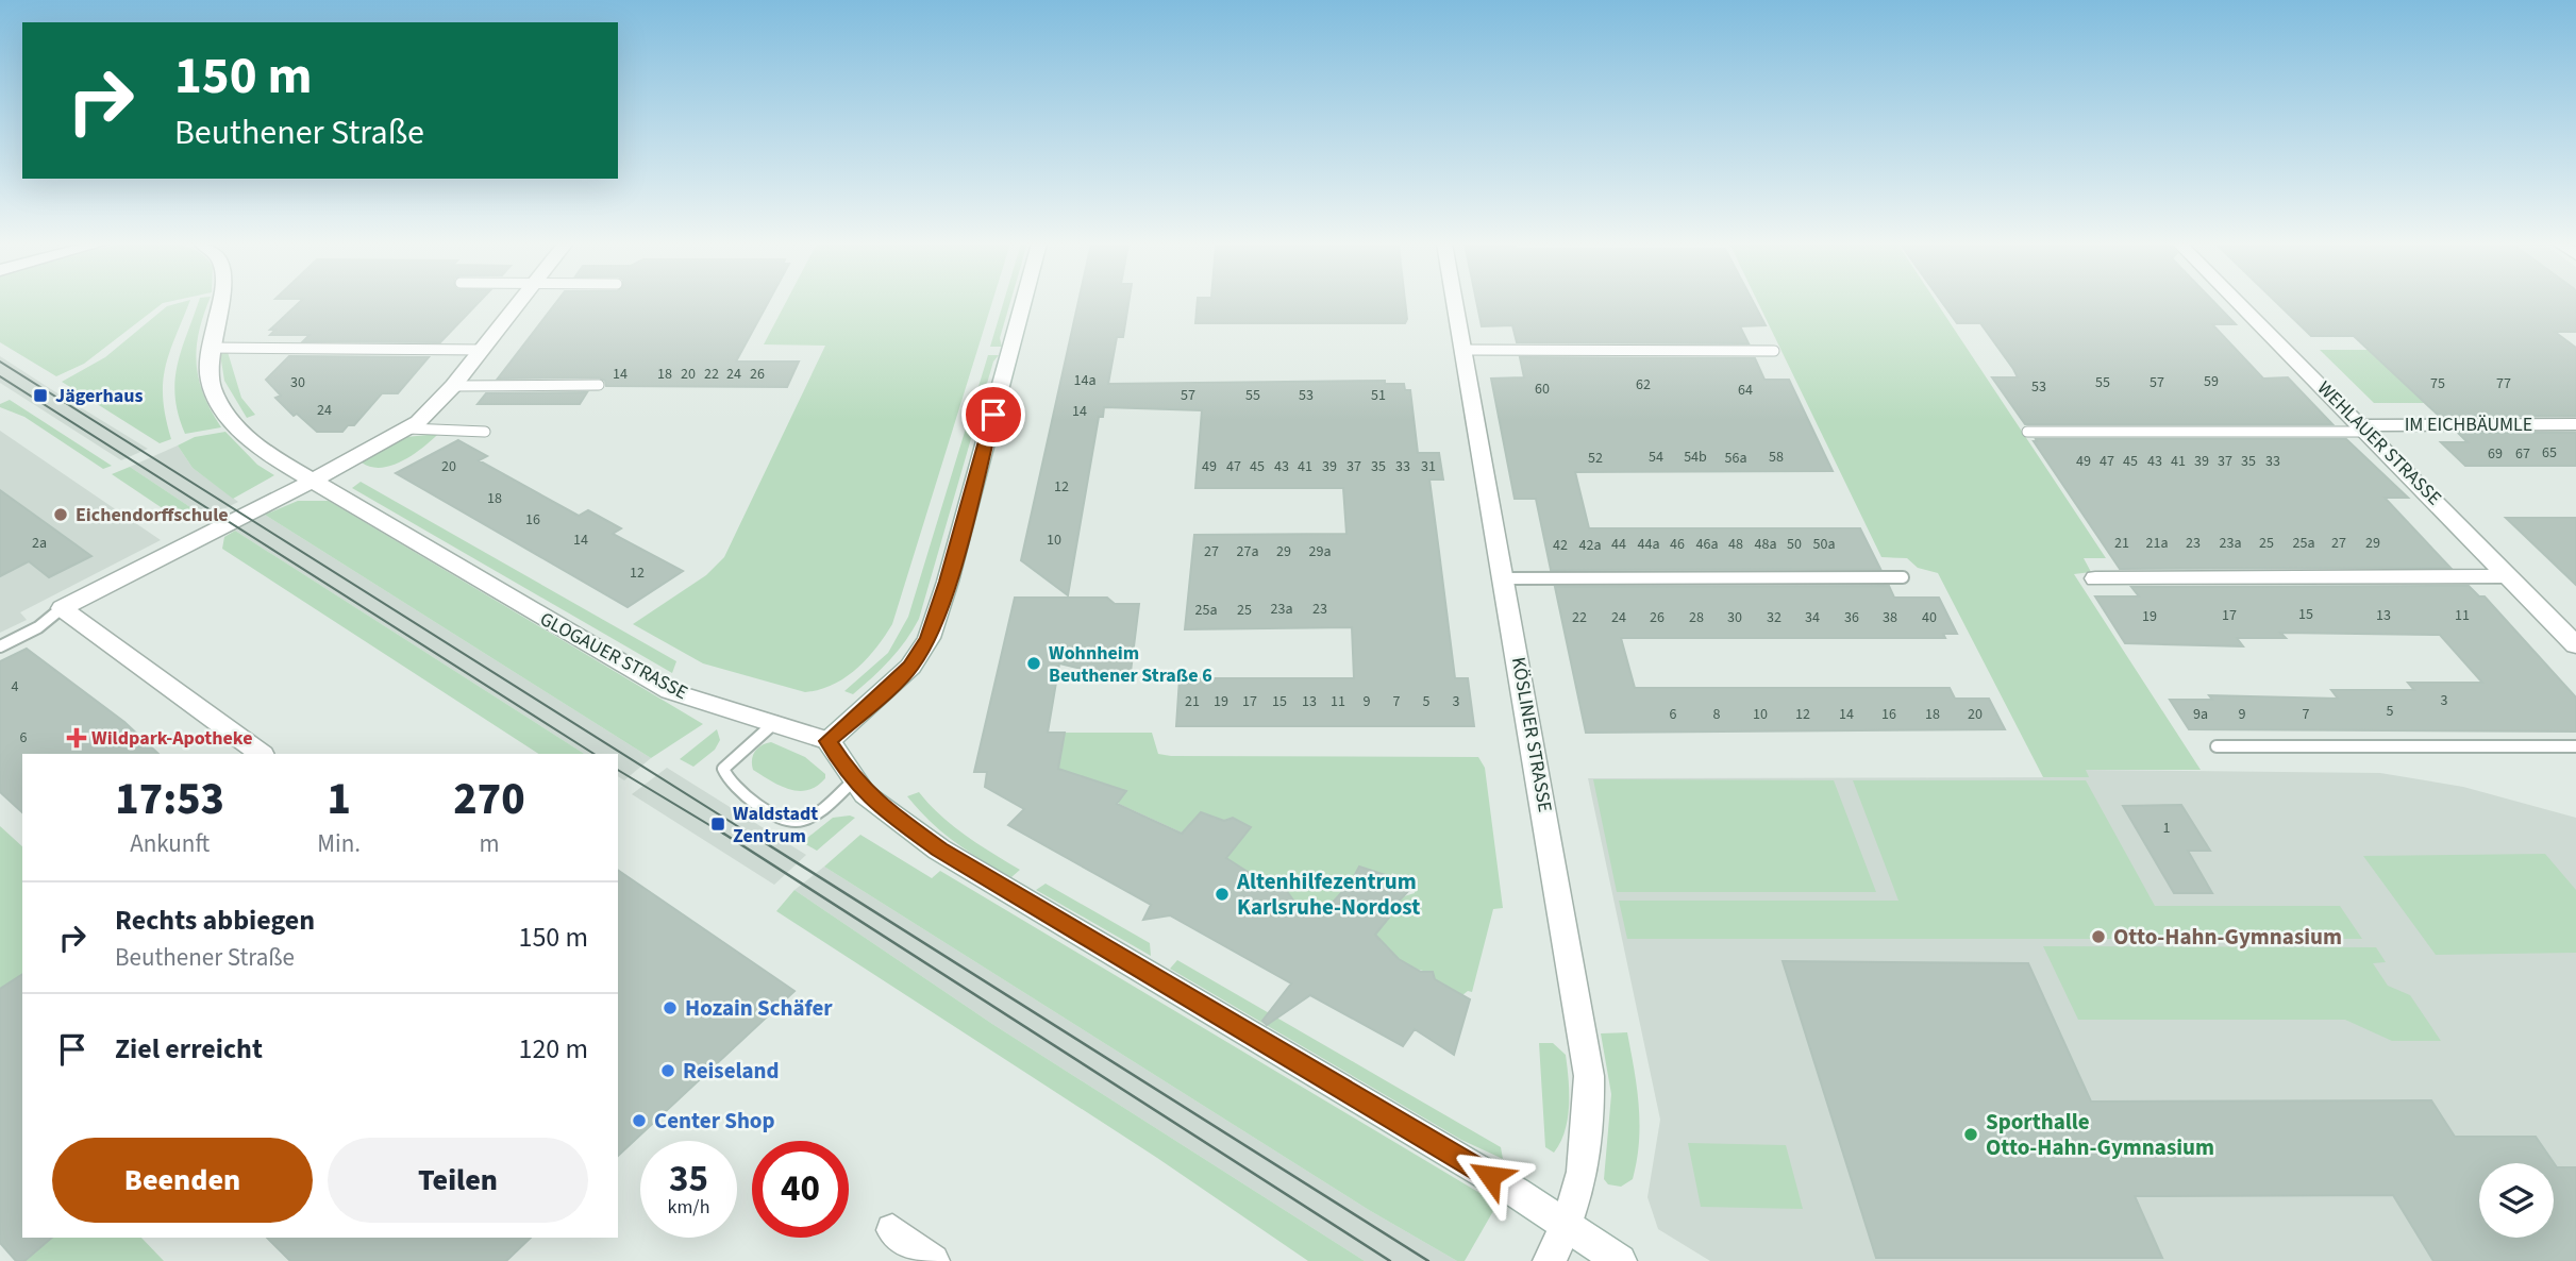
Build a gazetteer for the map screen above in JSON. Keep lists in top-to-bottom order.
{
  "streets": {
    "street": [
      "IM EICHBÄUMLE",
      "WEHLAUER STRASSE",
      "GLOGAUER STRASSE",
      "KÖSLINER STRASSE"
    ]
  },
  "crossings": [
    ["IM EICHBÄUMLE", "WEHLAUER STRASSE"]
  ],
  "places": {
    "transit": ["Jägerhaus", "Waldstadt Zentrum"],
    "other": [
      "Eichendorffschule",
      "Wohnheim Beuthener Straße 6",
      "Altenhilfezentrum Karlsruhe-Nordost",
      "Otto-Hahn-Gymnasium",
      "Hozain Schäfer",
      "Reiseland",
      "Center Shop",
      "Sporthalle Otto-Hahn-Gymnasium"
    ],
    "health": ["Wildpark-Apotheke"]
  },
  "house_numbers": [
    "14",
    "18",
    "20",
    "22",
    "24",
    "26",
    "14a",
    "59",
    "30",
    "55",
    "57",
    "75",
    "77",
    "62",
    "53",
    "60",
    "64",
    "57",
    "55",
    "53",
    "51",
    "24",
    "14",
    "65",
    "69",
    "67",
    "54",
    "54b",
    "58",
    "52",
    "56a",
    "49",
    "47",
    "45",
    "43",
    "41",
    "39",
    "37",
    "35",
    "33",
    "20",
    "49",
    "47",
    "45",
    "43",
    "41",
    "39",
    "37",
    "35",
    "33",
    "31",
    "12",
    "18",
    "16",
    "14",
    "10",
    "2a",
    "21",
    "21a",
    "23",
    "23a",
    "25",
    "25a",
    "27",
    "29",
    "44",
    "44a",
    "46",
    "46a",
    "48",
    "48a",
    "50",
    "50a",
    "42",
    "42a",
    "27",
    "27a",
    "29",
    "29a",
    "12",
    "23a",
    "23",
    "25a",
    "25",
    "15",
    "17",
    "13",
    "11",
    "19",
    "22",
    "24",
    "26",
    "28",
    "30",
    "32",
    "34",
    "36",
    "38",
    "40",
    "4",
    "3",
    "21",
    "19",
    "17",
    "15",
    "13",
    "11",
    "9",
    "7",
    "5",
    "3",
    "5",
    "6",
    "8",
    "10",
    "12",
    "14",
    "16",
    "18",
    "20",
    "9a",
    "9",
    "7",
    "6",
    "1"
  ],
  "page": {
    "turn": ["150 m", "Beuthener Straße"],
    "eta": [
      "17:53",
      "Ankunft",
      "1",
      "Min.",
      "270",
      "m"
    ],
    "list": [
      {
        "name": "Rechts abbiegen",
        "note": "Beuthener Straße",
        "value": "150 m"
      },
      {
        "name": "Ziel erreicht",
        "value": "120 m"
      }
    ],
    "buttons": ["Beenden", "Teilen"],
    "speed": "35 km/h",
    "limit": "40"
  }
}
